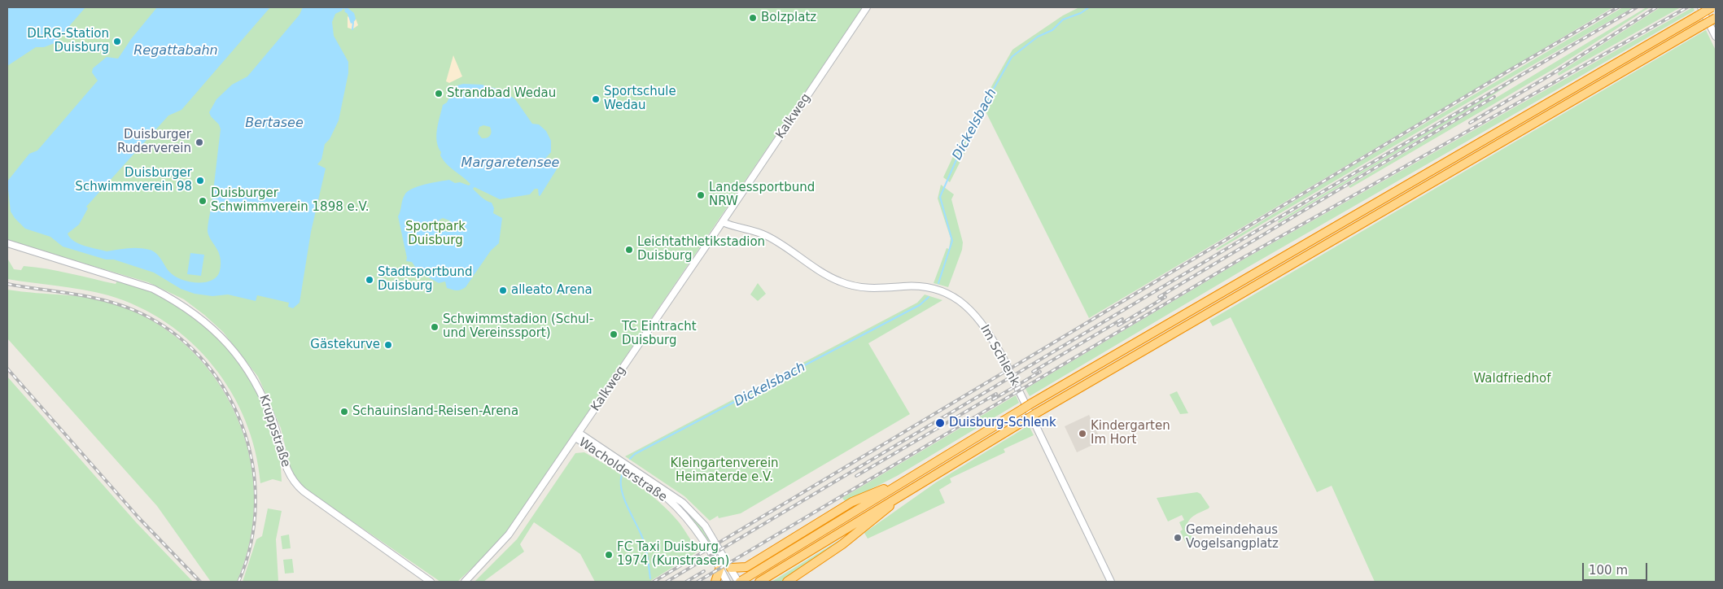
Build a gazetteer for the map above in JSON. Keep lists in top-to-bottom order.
{
  "streets": {
    "street": [
      "Kalkweg",
      "Im Schlenk",
      "Kruppstraße",
      "Wacholderstraße"
    ]
  },
  "crossings": [
    ["Kalkweg", "Im Schlenk"],
    ["Kalkweg", "Wacholderstraße"]
  ],
  "water": [
    "Regattabahn",
    "Bertasee",
    "Dickelsbach",
    "Margaretensee"
  ],
  "parks": ["Sportpark Duisburg", "Waldfriedhof", "Kleingartenverein Heimaterde e.V."],
  "places": [
    "Bolzplatz",
    "DLRG-Station Duisburg",
    "Strandbad Wedau",
    "Sportschule Wedau",
    "Duisburger Ruderverein",
    "Duisburger Schwimmverein 98",
    "Landessportbund NRW",
    "Duisburger Schwimmverein 1898 e.V.",
    "Leichtathletikstadion Duisburg",
    "Stadtsportbund Duisburg",
    "alleato Arena",
    "Schwimmstadion (Schul- und Vereinssport)",
    "TC Eintracht Duisburg",
    "Gästekurve",
    "Schauinsland-Reisen-Arena",
    "Duisburg-Schlenk",
    "Kindergarten Im Hort",
    "Gemeindehaus Vogelsangplatz",
    "FC Taxi Duisburg 1974 (Kunstrasen)"
  ],
  "scale_bar": "100 m"
}
